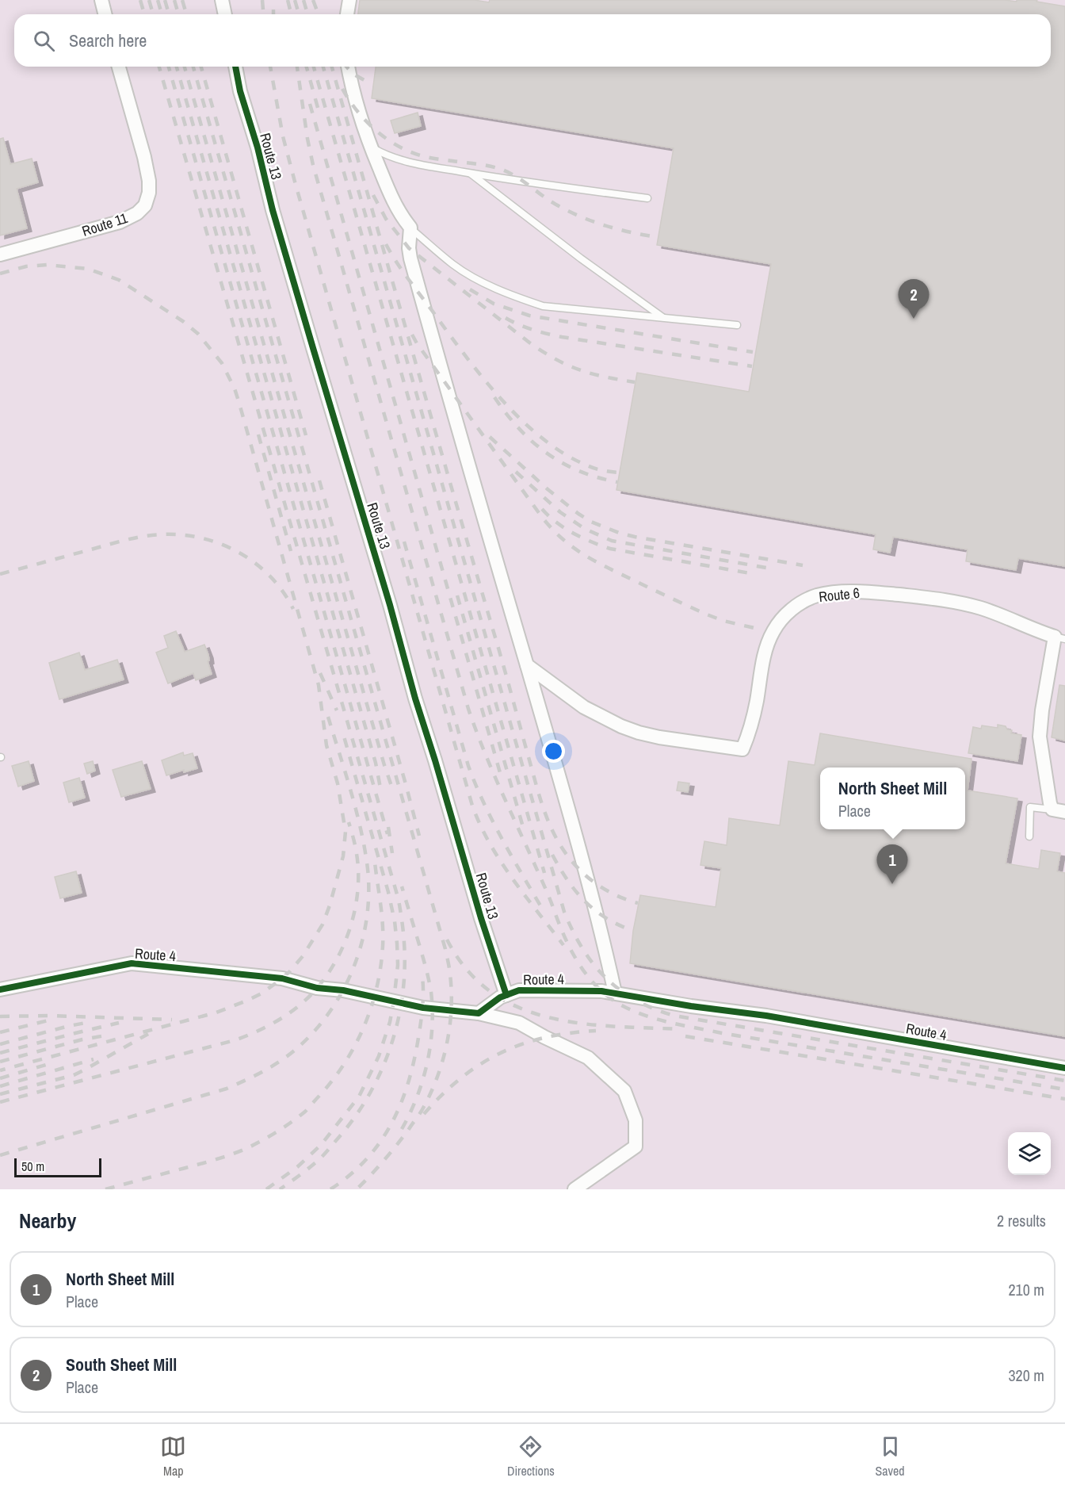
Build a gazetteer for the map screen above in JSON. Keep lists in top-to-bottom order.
{
  "streets": {
    "street": [
      "Route 13",
      "Route 11",
      "Route 6",
      "Route 4"
    ]
  },
  "crossings": [
    ["Route 13", "Route 4"]
  ],
  "scale_bar": "50 m",
  "page": {
    "search": "Search here",
    "pins": ["2", "1"],
    "popup": ["North Sheet Mill", "Place"],
    "scale": "50 m",
    "heading": ["Nearby", "2 results"],
    "list": [
      {
        "mark": "1",
        "name": "North Sheet Mill",
        "note": "Place",
        "value": "210 m"
      },
      {
        "mark": "2",
        "name": "South Sheet Mill",
        "note": "Place",
        "value": "320 m"
      }
    ],
    "nav": ["Map", "Directions", "Saved"]
  }
}
